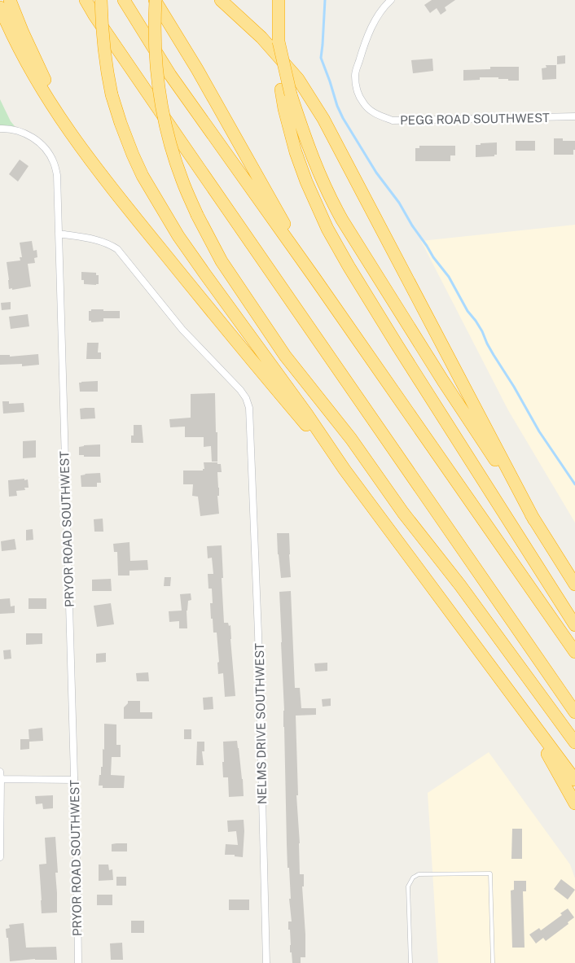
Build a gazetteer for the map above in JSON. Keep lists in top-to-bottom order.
{
  "streets": {
    "street": ["PEGG ROAD SOUTHWEST", "PRYOR ROAD SOUTHWEST", "NELMS DRIVE SOUTHWEST"]
  },
  "crossings": [
    ["PRYOR ROAD SOUTHWEST", "NELMS DRIVE SOUTHWEST"]
  ]
}
